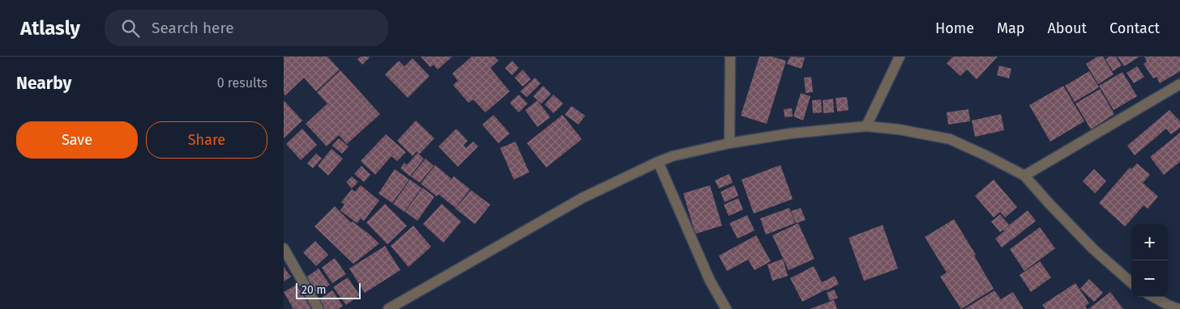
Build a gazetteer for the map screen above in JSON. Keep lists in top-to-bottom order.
{
  "scale_bar": "20 m",
  "page": {
    "header": "Atlasly",
    "search": "Search here",
    "nav": [
      "Home",
      "Map",
      "About",
      "Contact"
    ],
    "heading": ["Nearby", "0 results"],
    "buttons": ["Save", "Share"],
    "map_buttons": ["+", "−"],
    "scale": "20 m"
  }
}
